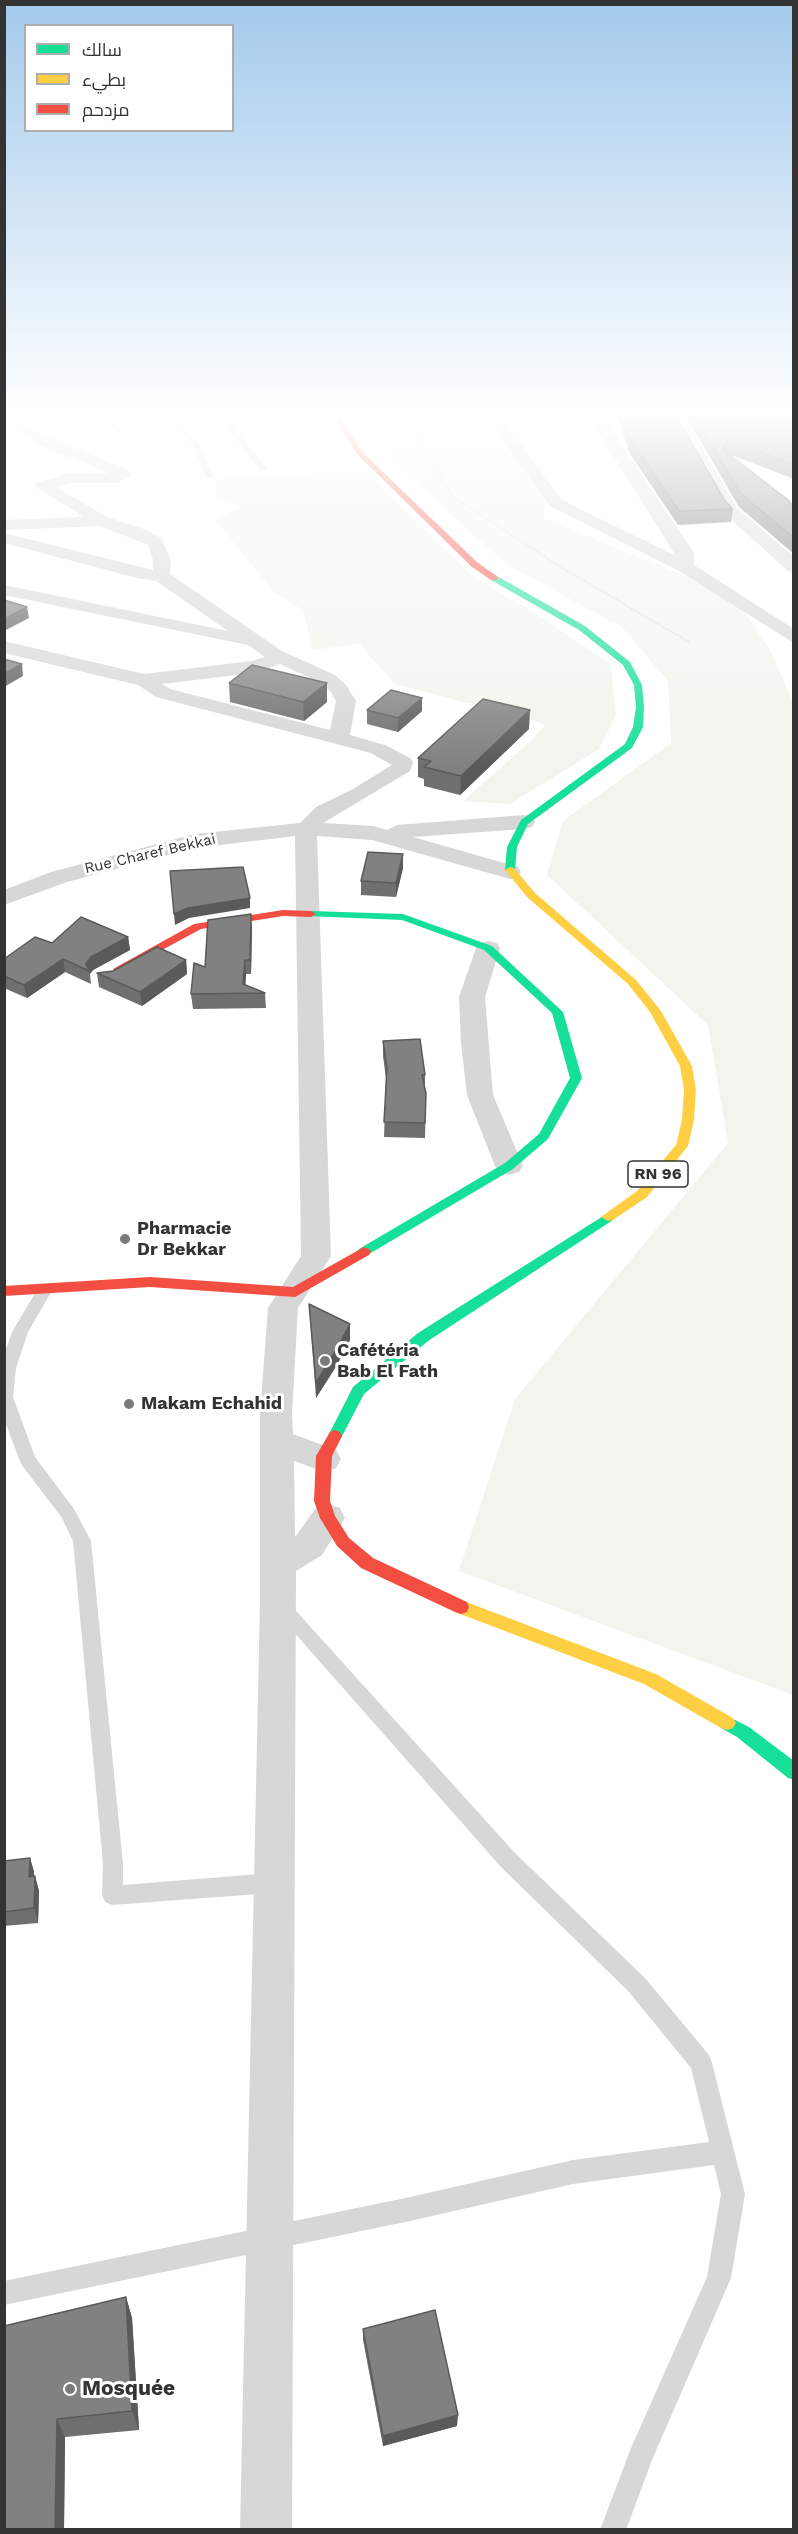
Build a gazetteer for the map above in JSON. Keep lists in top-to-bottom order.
{
  "streets": {
    "main road": ["RN 96"],
    "street": ["Rue Charef Bekkai"]
  },
  "crossings": [
    ["Rue Charef Bekkai", "RN 96"]
  ],
  "places": [
    "Pharmacie Dr Bekkar",
    "Cafétéria Bab El Fath",
    "Makam Echahid",
    "Mosquée"
  ],
  "legend": ["سالك", "بطيء", "مزدحم"]
}
